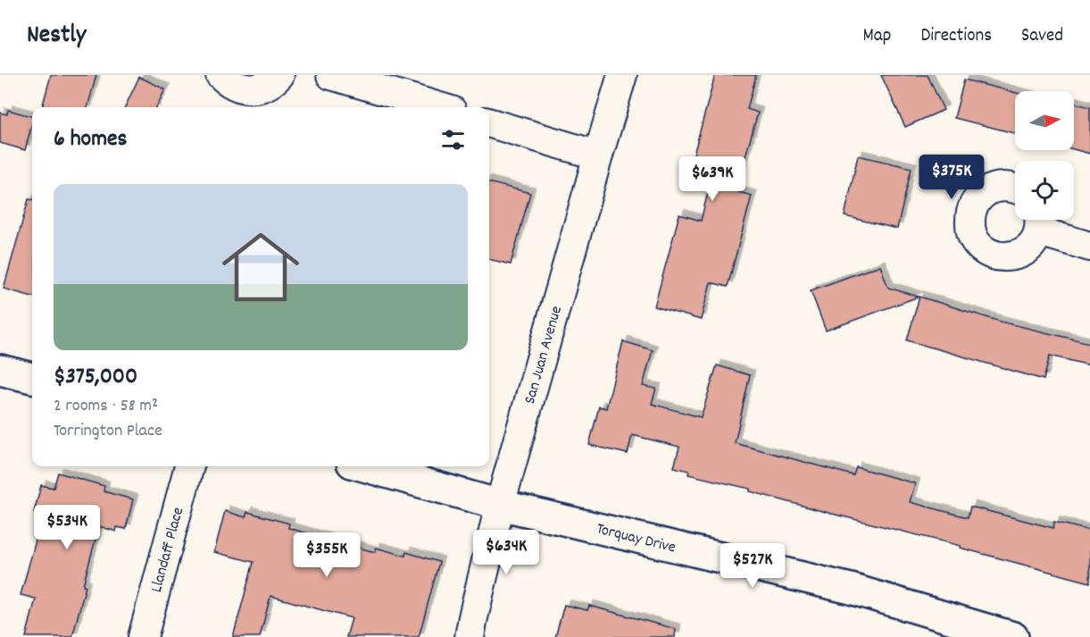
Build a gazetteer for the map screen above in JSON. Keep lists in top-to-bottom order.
{
  "streets": {
    "street": ["San Juan Avenue", "Torquay Drive", "Llandaff Place"]
  },
  "crossings": [
    ["San Juan Avenue", "Torquay Drive"]
  ],
  "north": "right",
  "page": {
    "header": "Nestly",
    "nav": ["Map", "Directions", "Saved"],
    "heading": "6 homes",
    "price": [
      "$375K",
      "$639K",
      "$534K",
      "$634K",
      "$355K",
      "$527K"
    ],
    "list": [
      {
        "name": "$375,000",
        "note": "2 rooms · 58 m² · Torrington Place"
      }
    ]
  }
}
